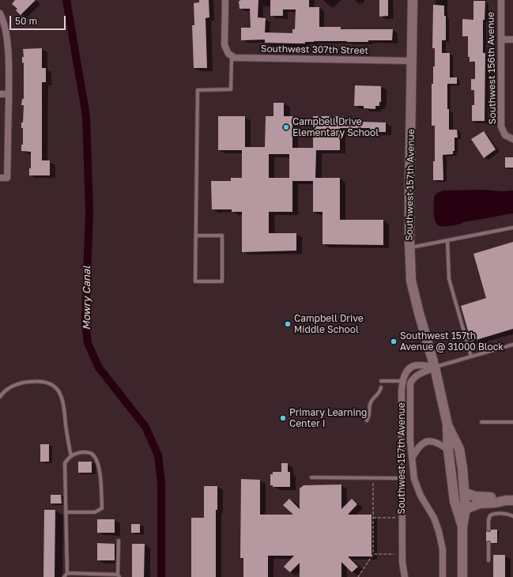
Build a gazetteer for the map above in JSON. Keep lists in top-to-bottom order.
{
  "streets": {
    "street": ["Southwest 307th Street", "Southwest 156th Avenue", "Southwest 157th Avenue"]
  },
  "crossings": [
    ["Southwest 307th Street", "Southwest 157th Avenue"]
  ],
  "water": ["Mowry Canal"],
  "places": [
    "Campbell Drive Elementary School",
    "Campbell Drive Middle School",
    "Southwest 157th Avenue @ 31000 Block",
    "Primary Learning Center I"
  ],
  "scale_bar": "50 m"
}
